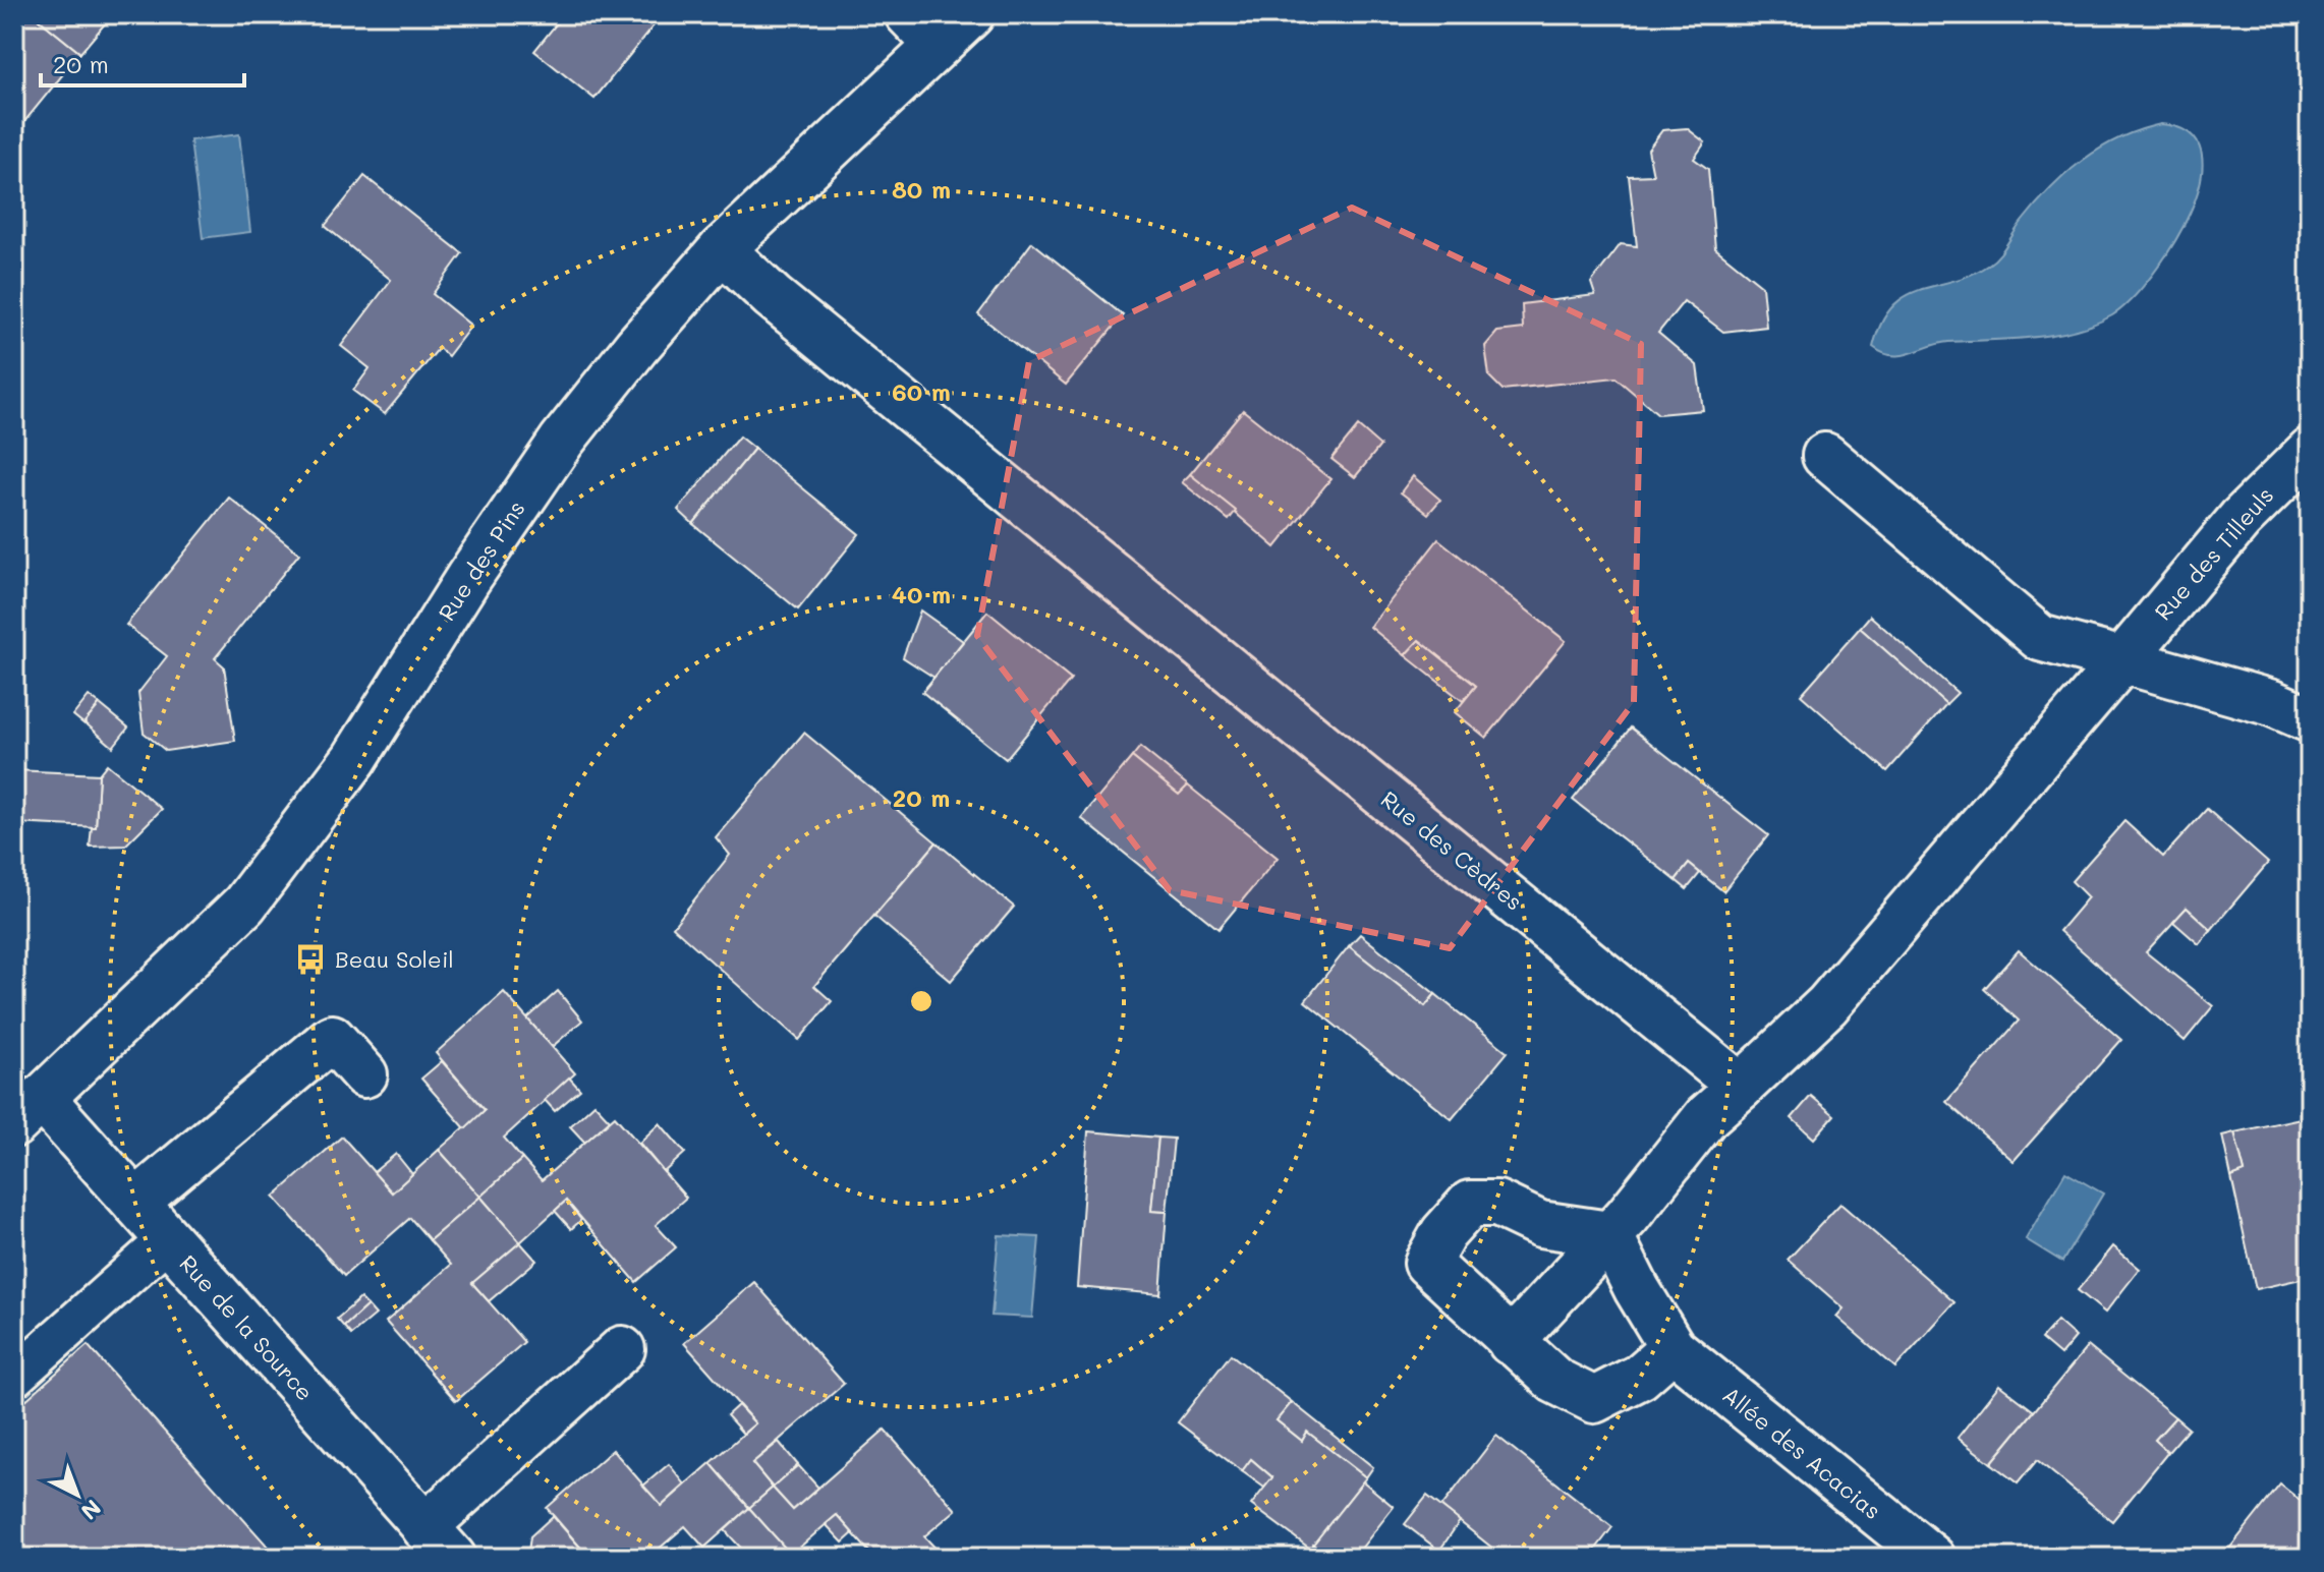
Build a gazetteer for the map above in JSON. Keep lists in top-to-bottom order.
{
  "streets": {
    "street": [
      "Rue des Tilleuls",
      "Rue des Pins",
      "Rue des Cèdres",
      "Rue de la Source",
      "Allée des Acacias"
    ]
  },
  "crossings": [
    ["Rue des Pins", "Rue des Cèdres"],
    ["Rue des Pins", "Rue de la Source"]
  ],
  "places": {
    "bus stop": ["Beau Soleil"]
  },
  "scale_bar": "20 m",
  "north": "bottom right",
  "rings": [
    "80 m",
    "60 m",
    "40 m",
    "20 m"
  ]
}
